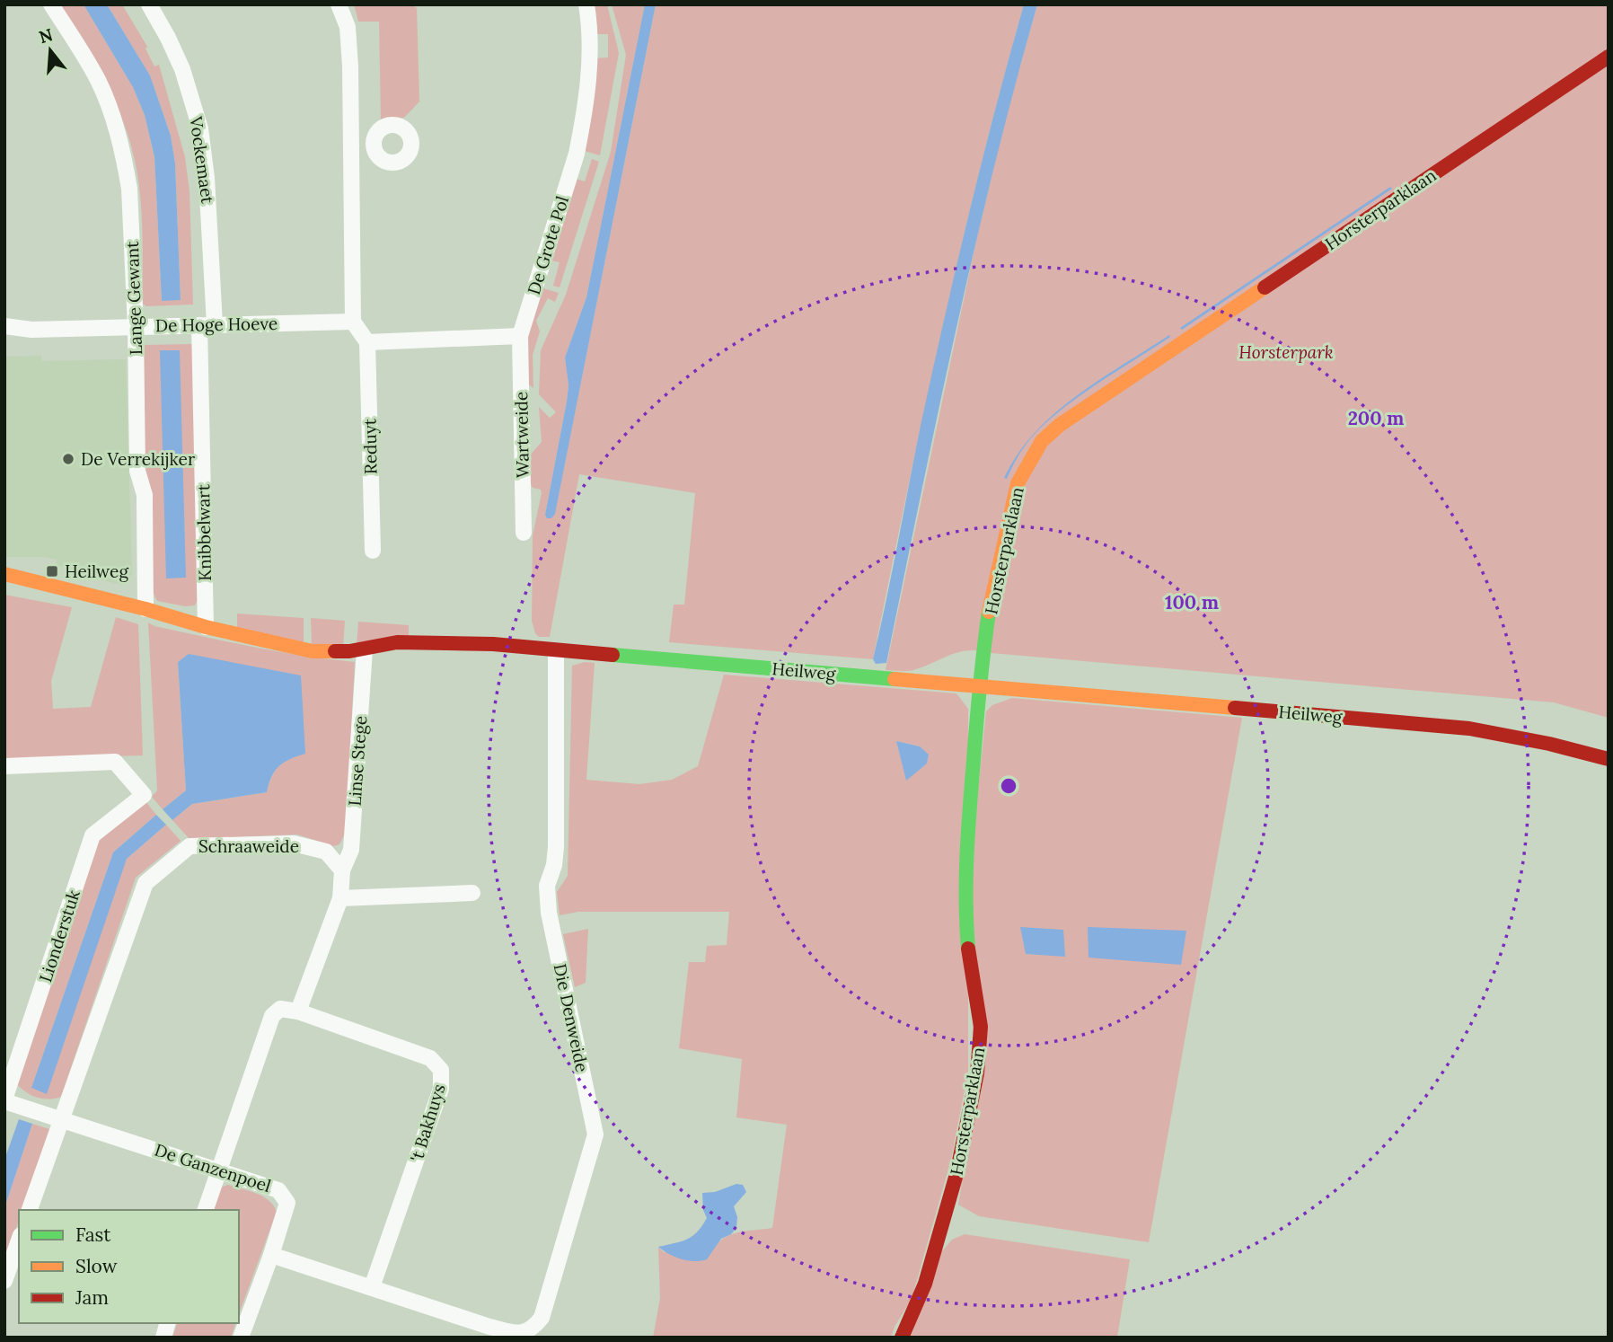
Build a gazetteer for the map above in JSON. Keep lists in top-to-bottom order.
{
  "streets": {
    "street": [
      "Vockemaet",
      "Horsterparklaan",
      "De Grote Pol",
      "Lange Gewant",
      "De Hoge Hoeve",
      "Wartweide",
      "Reduyt",
      "Knibbelwart",
      "Heilweg",
      "Linse Stege",
      "Schraaweide",
      "Lionderstuk",
      "Die Denweide",
      "'t Bakhuys",
      "De Ganzenpoel"
    ]
  },
  "crossings": [
    ["Vockemaet", "De Hoge Hoeve"],
    ["Vockemaet", "Knibbelwart"],
    ["Horsterparklaan", "Heilweg"],
    ["De Grote Pol", "Wartweide"],
    ["Lange Gewant", "De Hoge Hoeve"],
    ["Lange Gewant", "Heilweg"],
    ["De Hoge Hoeve", "Knibbelwart"],
    ["Knibbelwart", "Heilweg"],
    ["Heilweg", "Linse Stege"],
    ["Heilweg", "Die Denweide"],
    ["Linse Stege", "Schraaweide"],
    ["Schraaweide", "De Ganzenpoel"],
    ["Lionderstuk", "De Ganzenpoel"]
  ],
  "parks": ["Horsterpark"],
  "places": {
    "other": ["De Verrekijker"],
    "transit": ["Heilweg"]
  },
  "legend": ["Fast", "Slow", "Jam"],
  "north": "top",
  "rings": ["200 m", "100 m"]
}
